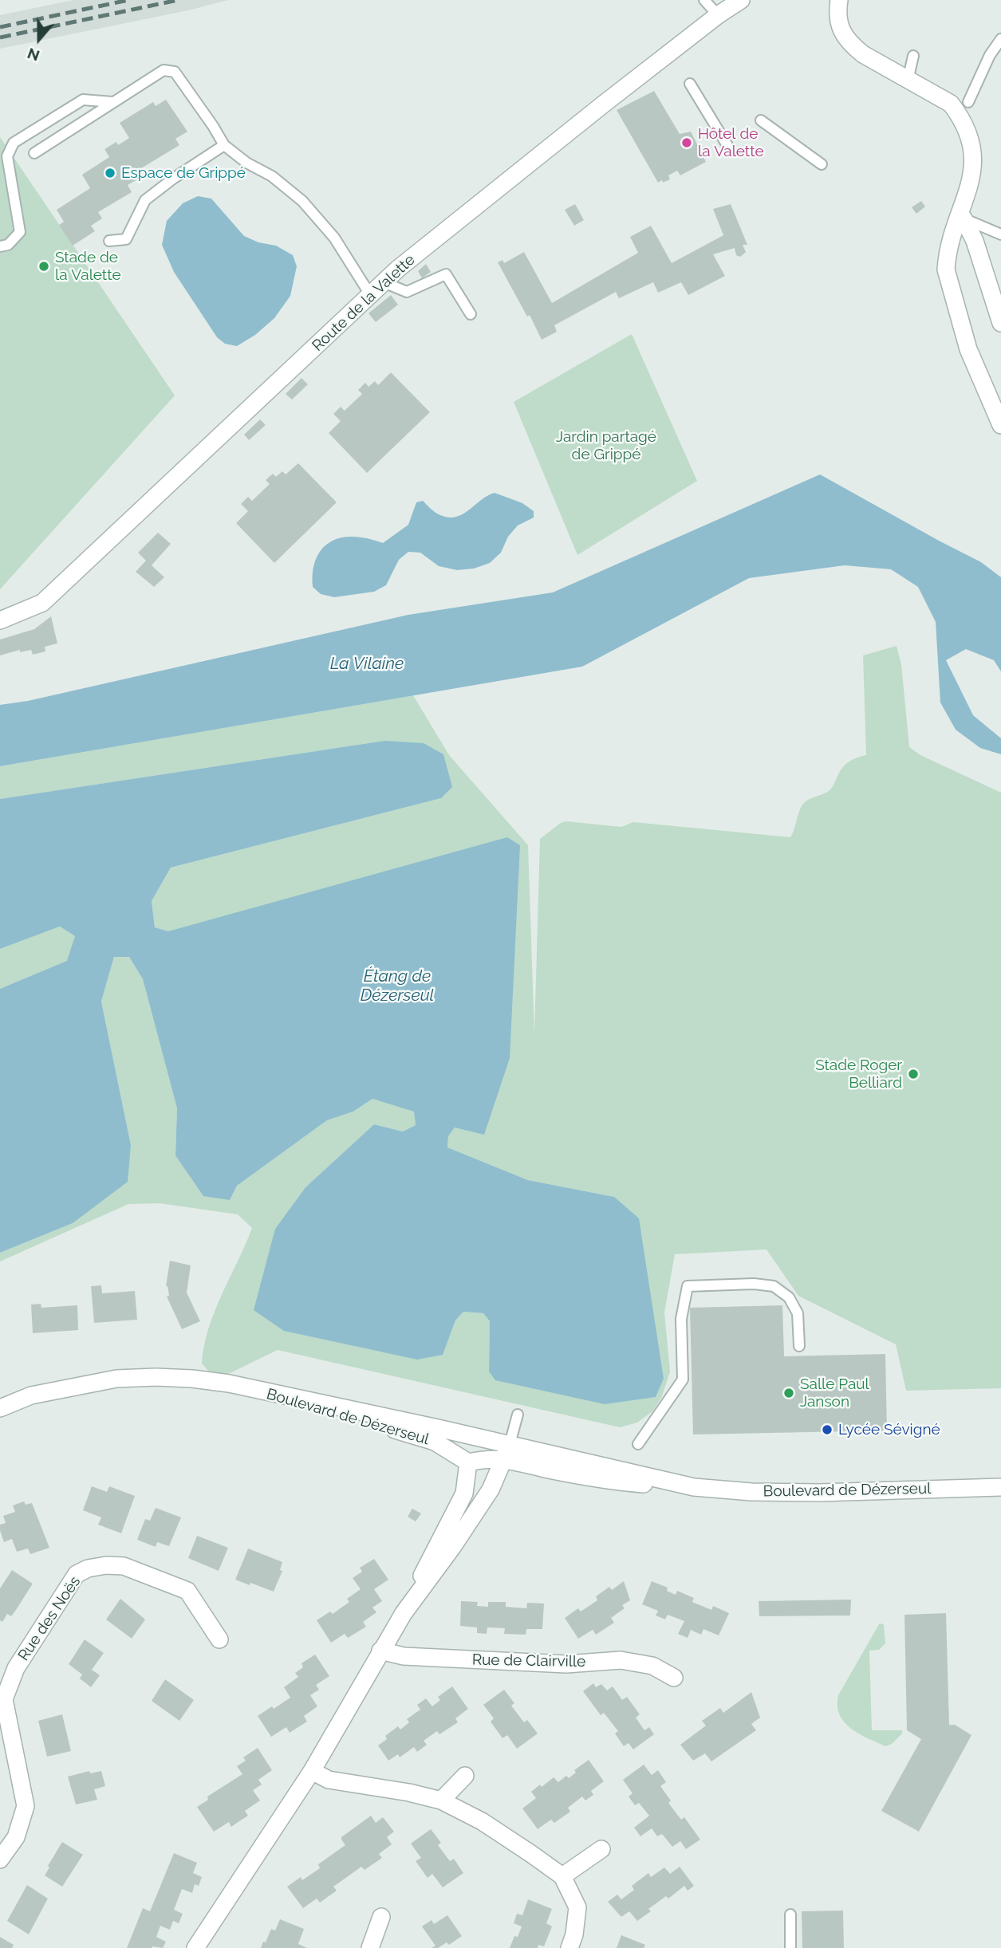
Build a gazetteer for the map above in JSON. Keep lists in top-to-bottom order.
{
  "streets": {
    "street": [
      "Route de la Valette",
      "Boulevard de Dézerseul",
      "Rue des Noës",
      "Rue de Clairville"
    ]
  },
  "water": ["La Vilaine", "Étang de Dézerseul"],
  "parks": ["Jardin partagé de Grippé"],
  "places": [
    "Hôtel de la Valette",
    "Espace de Grippé",
    "Stade de la Valette",
    "Stade Roger Belliard",
    "Salle Paul Janson",
    "Lycée Sévigné"
  ],
  "north": "bottom"
}
